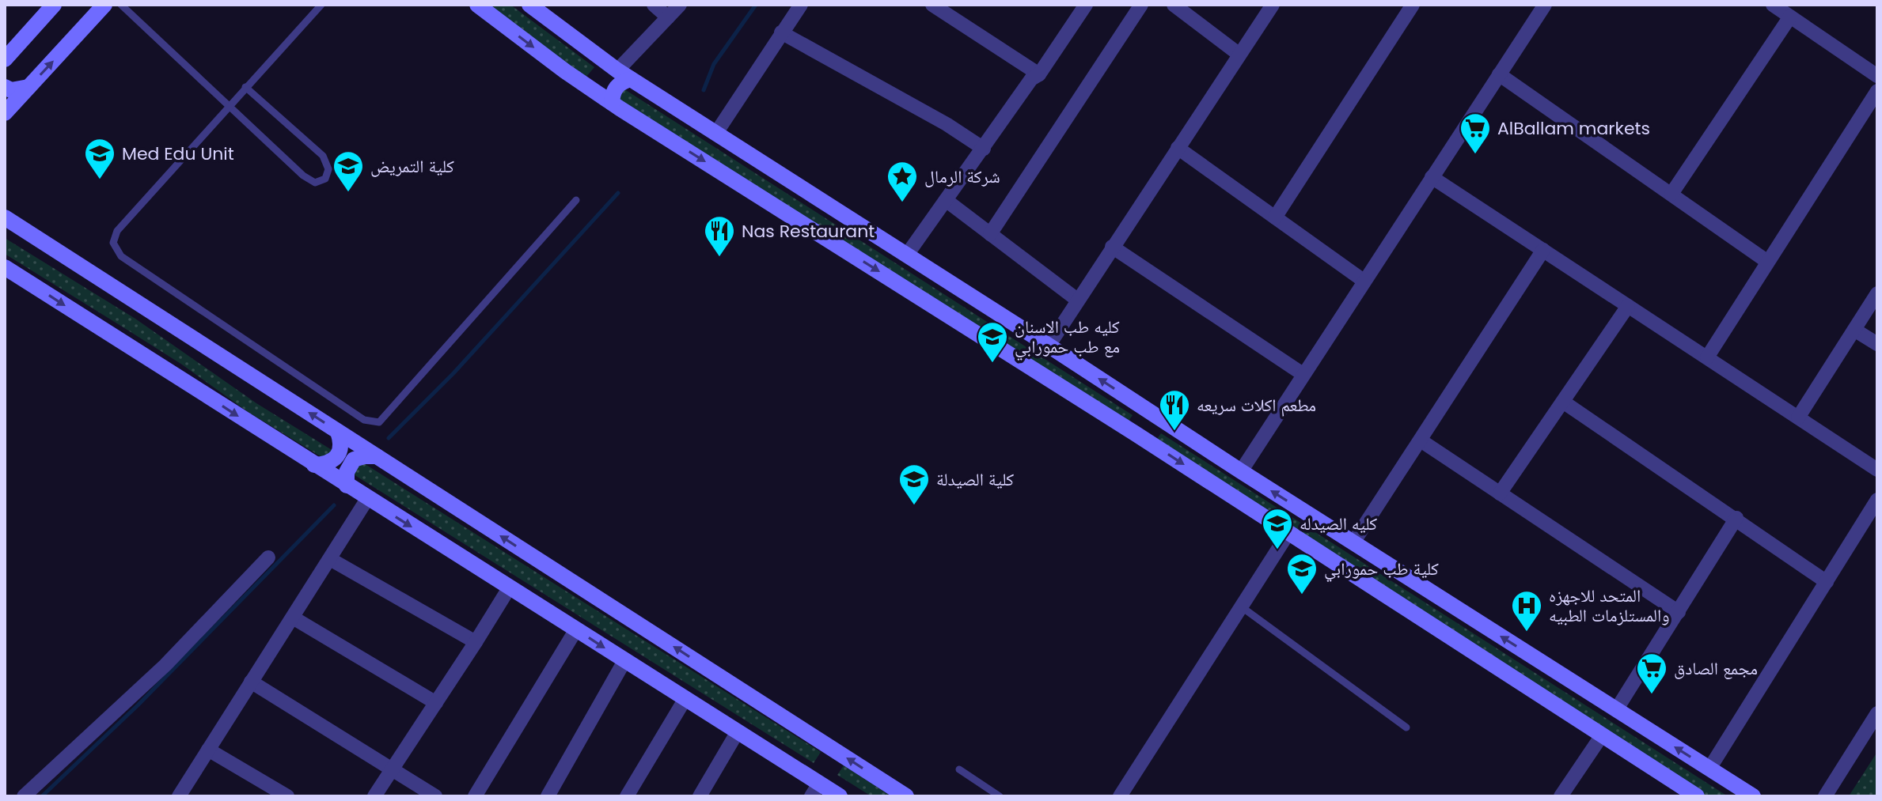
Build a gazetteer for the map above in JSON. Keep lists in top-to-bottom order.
{
  "places": {
    "supermarket": ["AlBallam markets", "مجمع الصادق"],
    "school or university": [
      "Med Edu Unit",
      "كلية التمريض",
      "كليه طب الاسنان مع طب حمورابي",
      "كلية الصيدلة",
      "كليه الصيدله",
      "كلية طب حمورابي"
    ],
    "place": ["شركة الرمال"],
    "restaurant": ["Nas Restaurant", "مطعم اكلات سريعه"],
    "hospital": ["المتحد للاجهزه والمستلزمات الطبيه"]
  }
}
